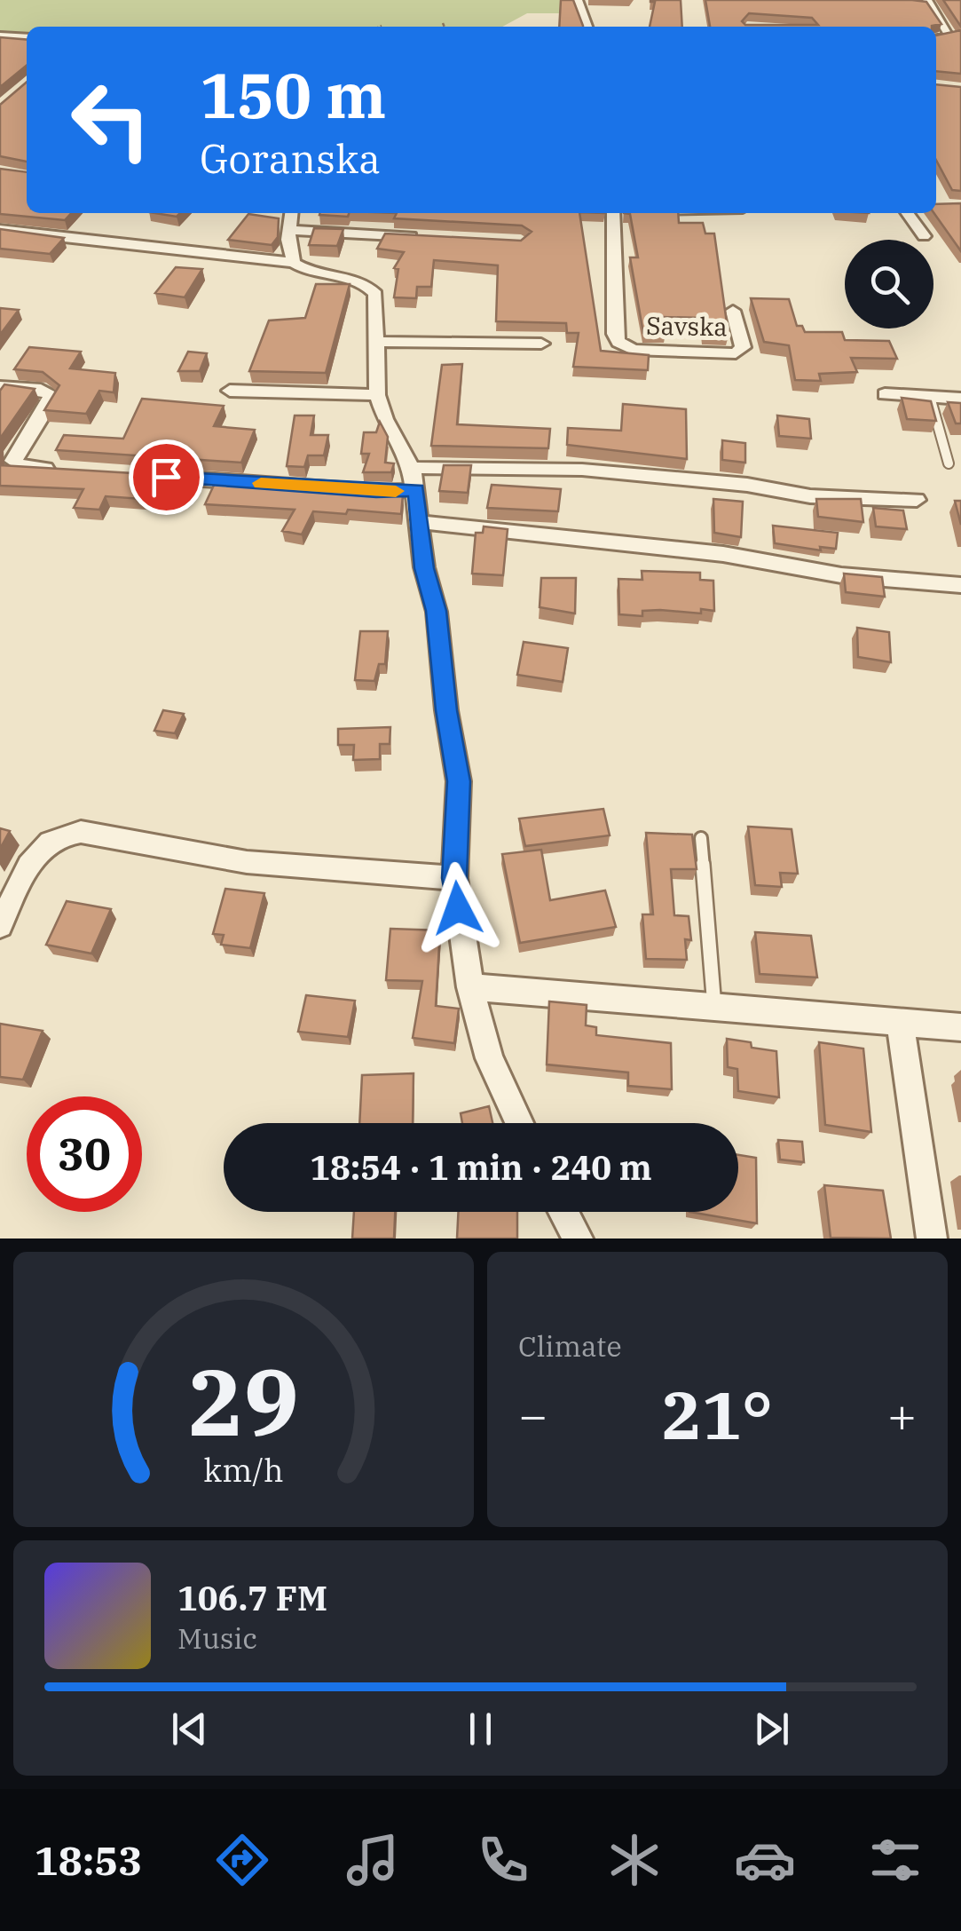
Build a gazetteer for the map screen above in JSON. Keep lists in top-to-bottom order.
{
  "streets": {
    "street": ["Savska"]
  },
  "page": {
    "turn": ["150 m", "Goranska"],
    "limit": "30",
    "trip": "18:54 · 1 min · 240 m",
    "tile": "Climate",
    "heat": ["−", "21°", "+"],
    "song": ["106.7 FM", "Music"],
    "tabs": "18:53",
    "gauge": ["29", "km/h"]
  }
}
